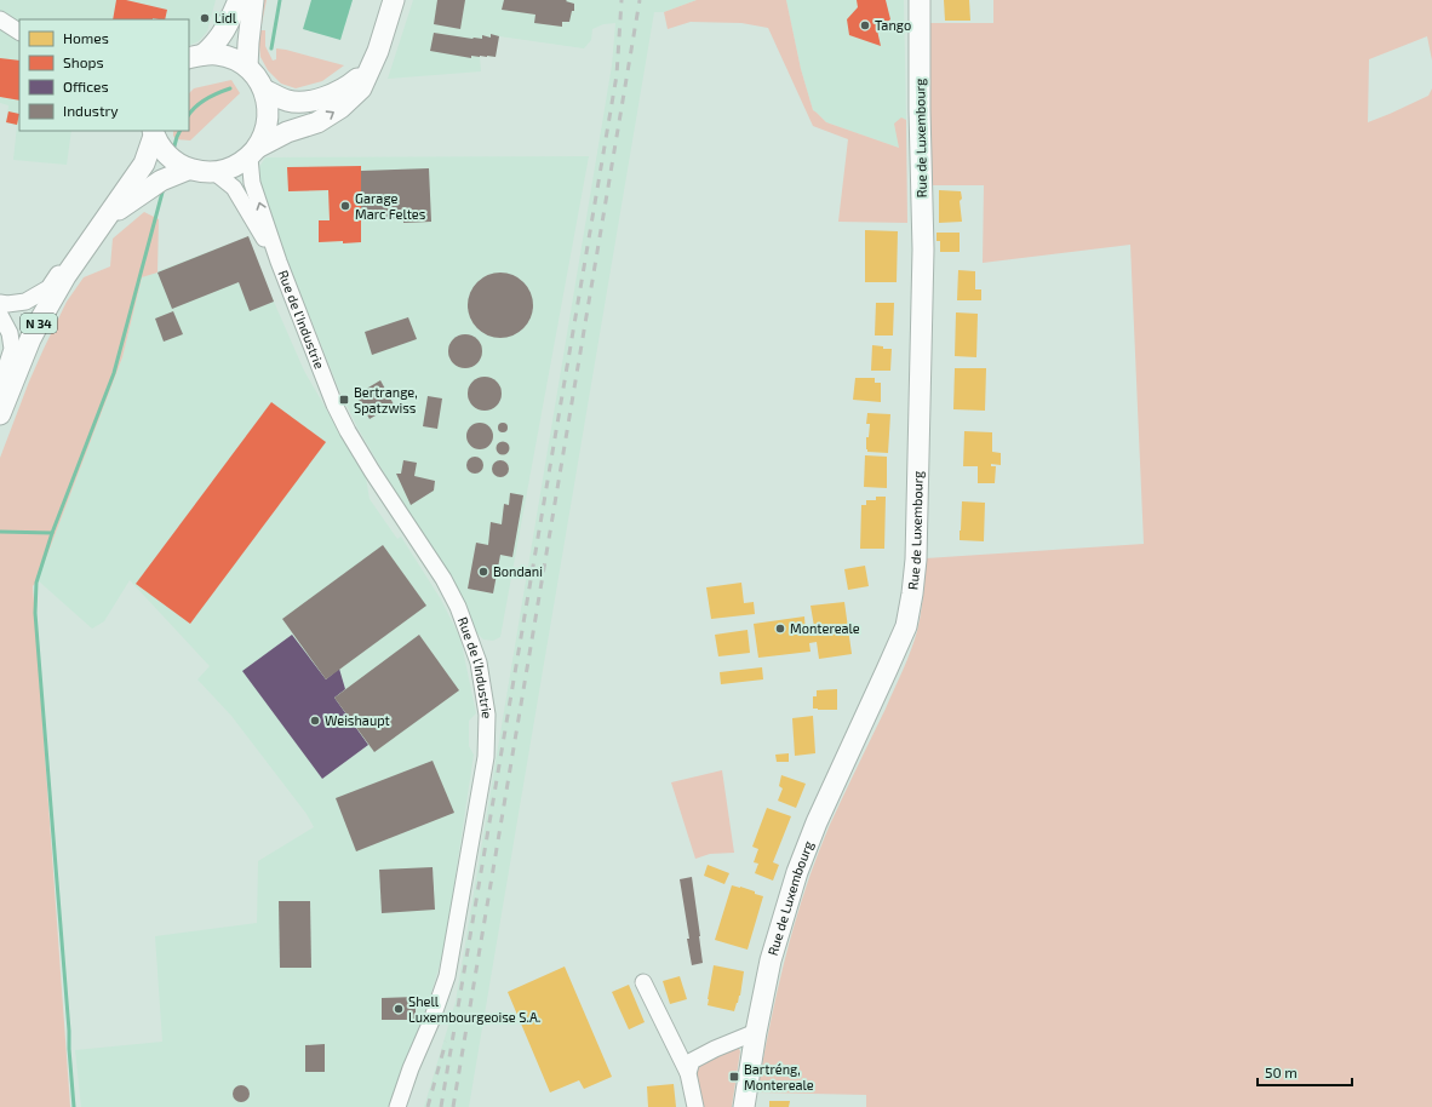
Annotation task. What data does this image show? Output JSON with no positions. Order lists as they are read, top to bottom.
{
  "streets": {
    "main road": ["Rue de Luxembourg", "N 34"],
    "street": ["Rue de l'Industrie"]
  },
  "crossings": [
    ["Rue de l'Industrie", "N 34"]
  ],
  "places": {
    "other": [
      "Lidl",
      "Tango",
      "Garage Marc Feltes",
      "Bondani",
      "Montereale",
      "Weishaupt",
      "Shell Luxembourgeoise S.A."
    ],
    "transit": ["Bertrange, Spatzwiss", "Bartréng, Montereale"]
  },
  "legend": [
    "Homes",
    "Shops",
    "Offices",
    "Industry"
  ],
  "scale_bar": "50 m"
}
